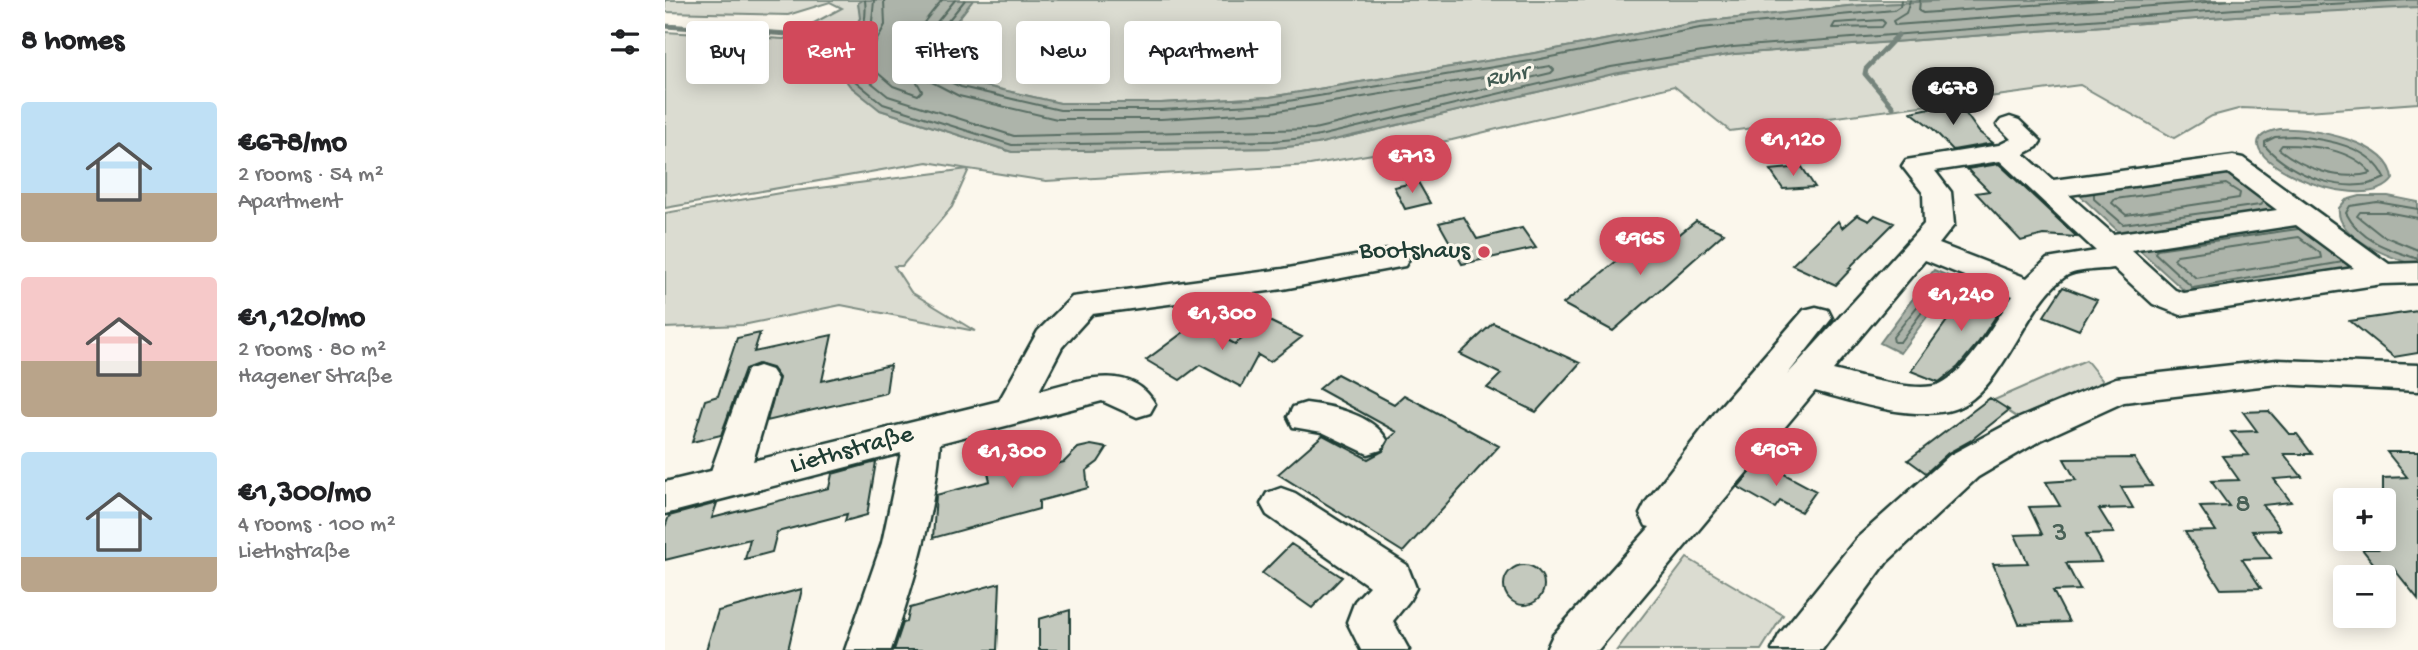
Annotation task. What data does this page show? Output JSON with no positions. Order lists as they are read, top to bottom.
{
  "streets": {
    "street": ["Liethstraße"]
  },
  "water": ["Ruhr"],
  "places": ["Bootshaus"],
  "house_numbers": ["8", "3"],
  "page": {
    "heading": "8 homes",
    "chip": [
      "Buy",
      "Rent",
      "Filters",
      "New",
      "Apartment"
    ],
    "price": [
      "€678",
      "€1,120",
      "€713",
      "€965",
      "€1,240",
      "€1,300",
      "€907",
      "€1,300"
    ],
    "list": [
      {
        "name": "€678/mo",
        "note": "2 rooms · 54 m² · Apartment"
      },
      {
        "name": "€1,120/mo",
        "note": "2 rooms · 80 m² · Hagener Straße"
      },
      {
        "name": "€1,300/mo",
        "note": "4 rooms · 100 m² · Liethstraße"
      }
    ],
    "map_buttons": ["+", "−"]
  }
}
